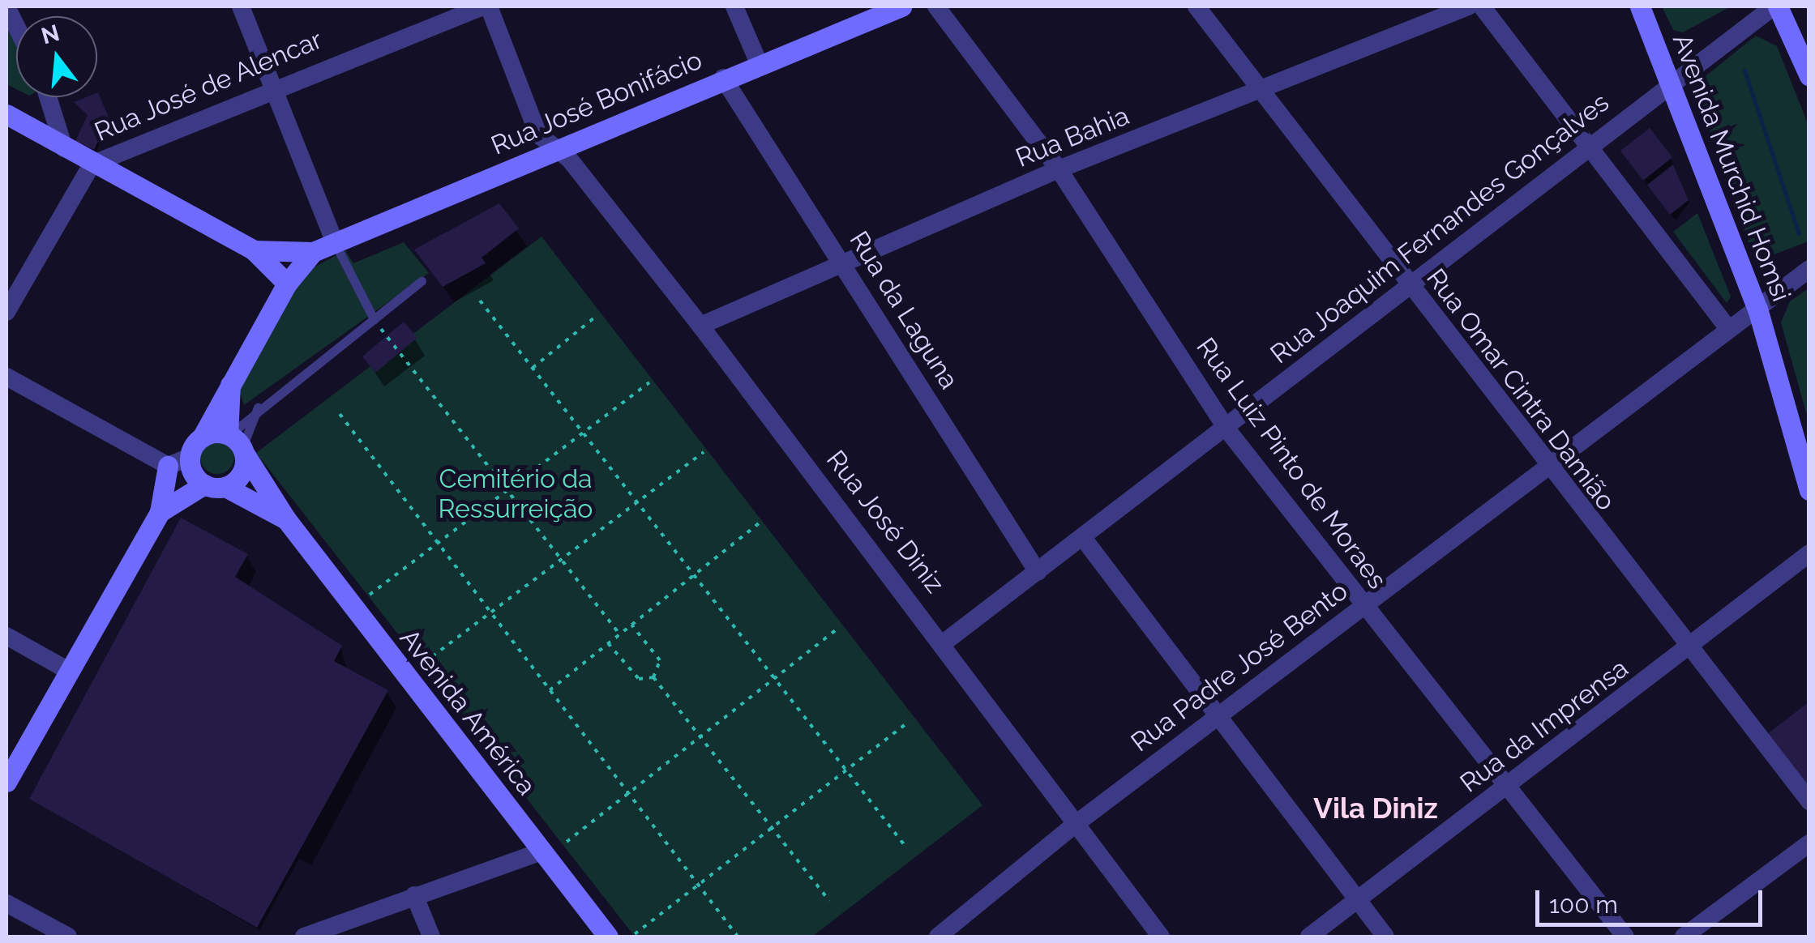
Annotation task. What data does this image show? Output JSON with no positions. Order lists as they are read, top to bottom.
{
  "streets": {
    "street": [
      "Rua José de Alencar",
      "Rua José Bonifácio",
      "Rua Bahia",
      "Avenida Murchid Homsi",
      "Rua Joaquim Fernandes Gonçalves",
      "Rua da Laguna",
      "Rua Omar Cintra Damião",
      "Rua Luiz Pinto de Moraes",
      "Rua José Diniz",
      "Rua Padre José Bento",
      "Avenida América",
      "Rua da Imprensa"
    ]
  },
  "crossings": [
    ["Rua José de Alencar", "Rua José Diniz"],
    ["Rua José Bonifácio", "Rua da Laguna"],
    ["Rua José Bonifácio", "Rua José Diniz"],
    ["Rua Bahia", "Rua da Laguna"],
    ["Rua Bahia", "Rua Omar Cintra Damião"],
    ["Rua Bahia", "Rua Luiz Pinto de Moraes"],
    ["Rua Bahia", "Rua José Diniz"],
    ["Avenida Murchid Homsi", "Rua Joaquim Fernandes Gonçalves"],
    ["Avenida Murchid Homsi", "Rua Padre José Bento"],
    ["Rua Joaquim Fernandes Gonçalves", "Rua da Laguna"],
    ["Rua Joaquim Fernandes Gonçalves", "Rua Omar Cintra Damião"],
    ["Rua Joaquim Fernandes Gonçalves", "Rua Luiz Pinto de Moraes"],
    ["Rua Joaquim Fernandes Gonçalves", "Rua José Diniz"],
    ["Rua Omar Cintra Damião", "Rua Padre José Bento"],
    ["Rua Omar Cintra Damião", "Rua da Imprensa"],
    ["Rua Luiz Pinto de Moraes", "Rua Padre José Bento"],
    ["Rua Luiz Pinto de Moraes", "Rua da Imprensa"],
    ["Rua José Diniz", "Rua Padre José Bento"]
  ],
  "districts": ["Vila Diniz"],
  "parks": ["Cemitério da Ressurreição"],
  "scale_bar": "100 m",
  "north": "top"
}
